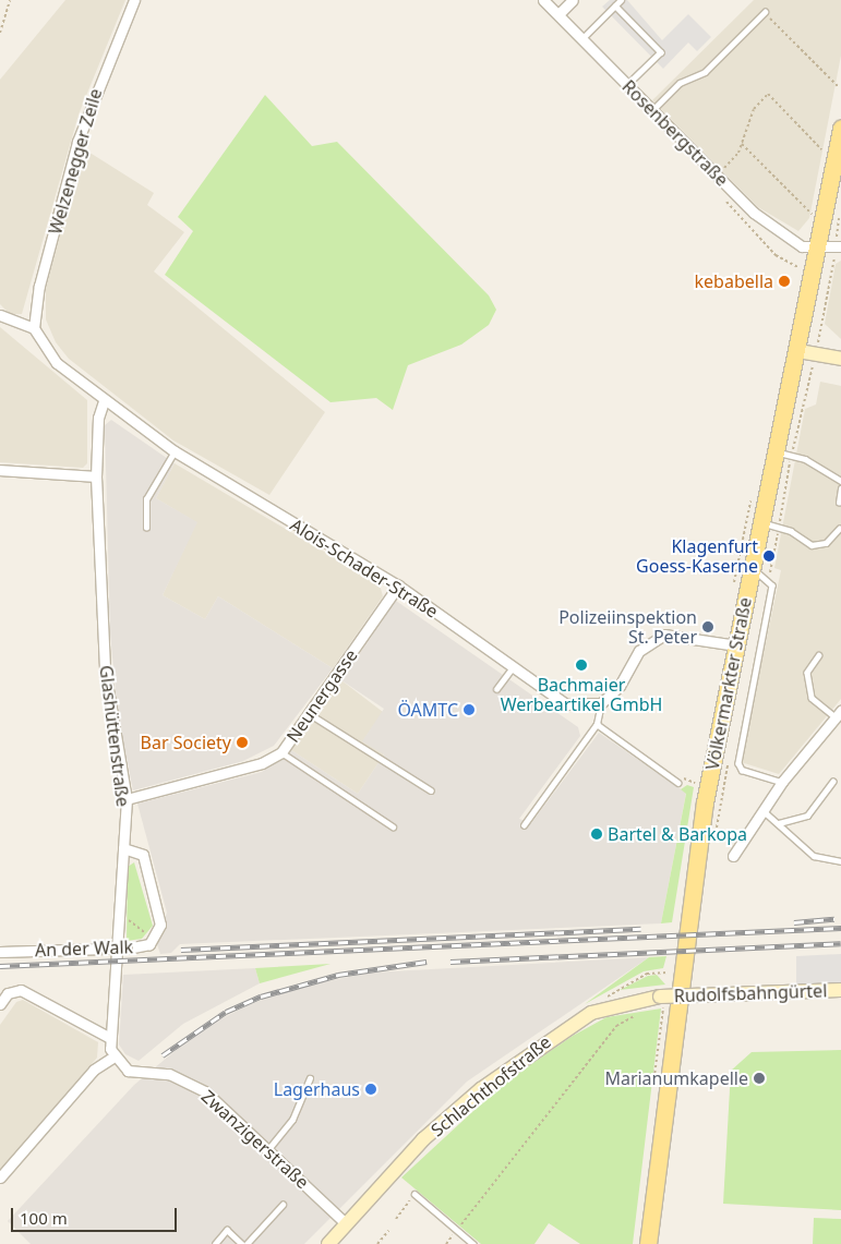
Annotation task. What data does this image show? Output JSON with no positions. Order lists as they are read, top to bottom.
{
  "streets": {
    "main road": ["Völkermarkter Straße"],
    "street": [
      "Rosenbergstraße",
      "Welzenegger Zeile",
      "Alois-Schader-Straße",
      "Neunergasse",
      "Glashüttenstraße",
      "An der Walk",
      "Rudolfsbahngürtel",
      "Schlachthofstraße",
      "Zwanzigerstraße"
    ]
  },
  "crossings": [
    ["Rosenbergstraße", "Völkermarkter Straße"],
    ["Welzenegger Zeile", "Alois-Schader-Straße"],
    ["Alois-Schader-Straße", "Neunergasse"],
    ["Alois-Schader-Straße", "Glashüttenstraße"],
    ["Neunergasse", "Glashüttenstraße"],
    ["Glashüttenstraße", "An der Walk"],
    ["Rudolfsbahngürtel", "Schlachthofstraße"],
    ["Schlachthofstraße", "Zwanzigerstraße"]
  ],
  "places": [
    "kebabella",
    "Klagenfurt Goess-Kaserne",
    "Polizeiinspektion St. Peter",
    "Bachmaier Werbeartikel GmbH",
    "ÖAMTC",
    "Bar Society",
    "Bartel & Barkopa",
    "Marianumkapelle",
    "Lagerhaus"
  ],
  "scale_bar": "100 m"
}
